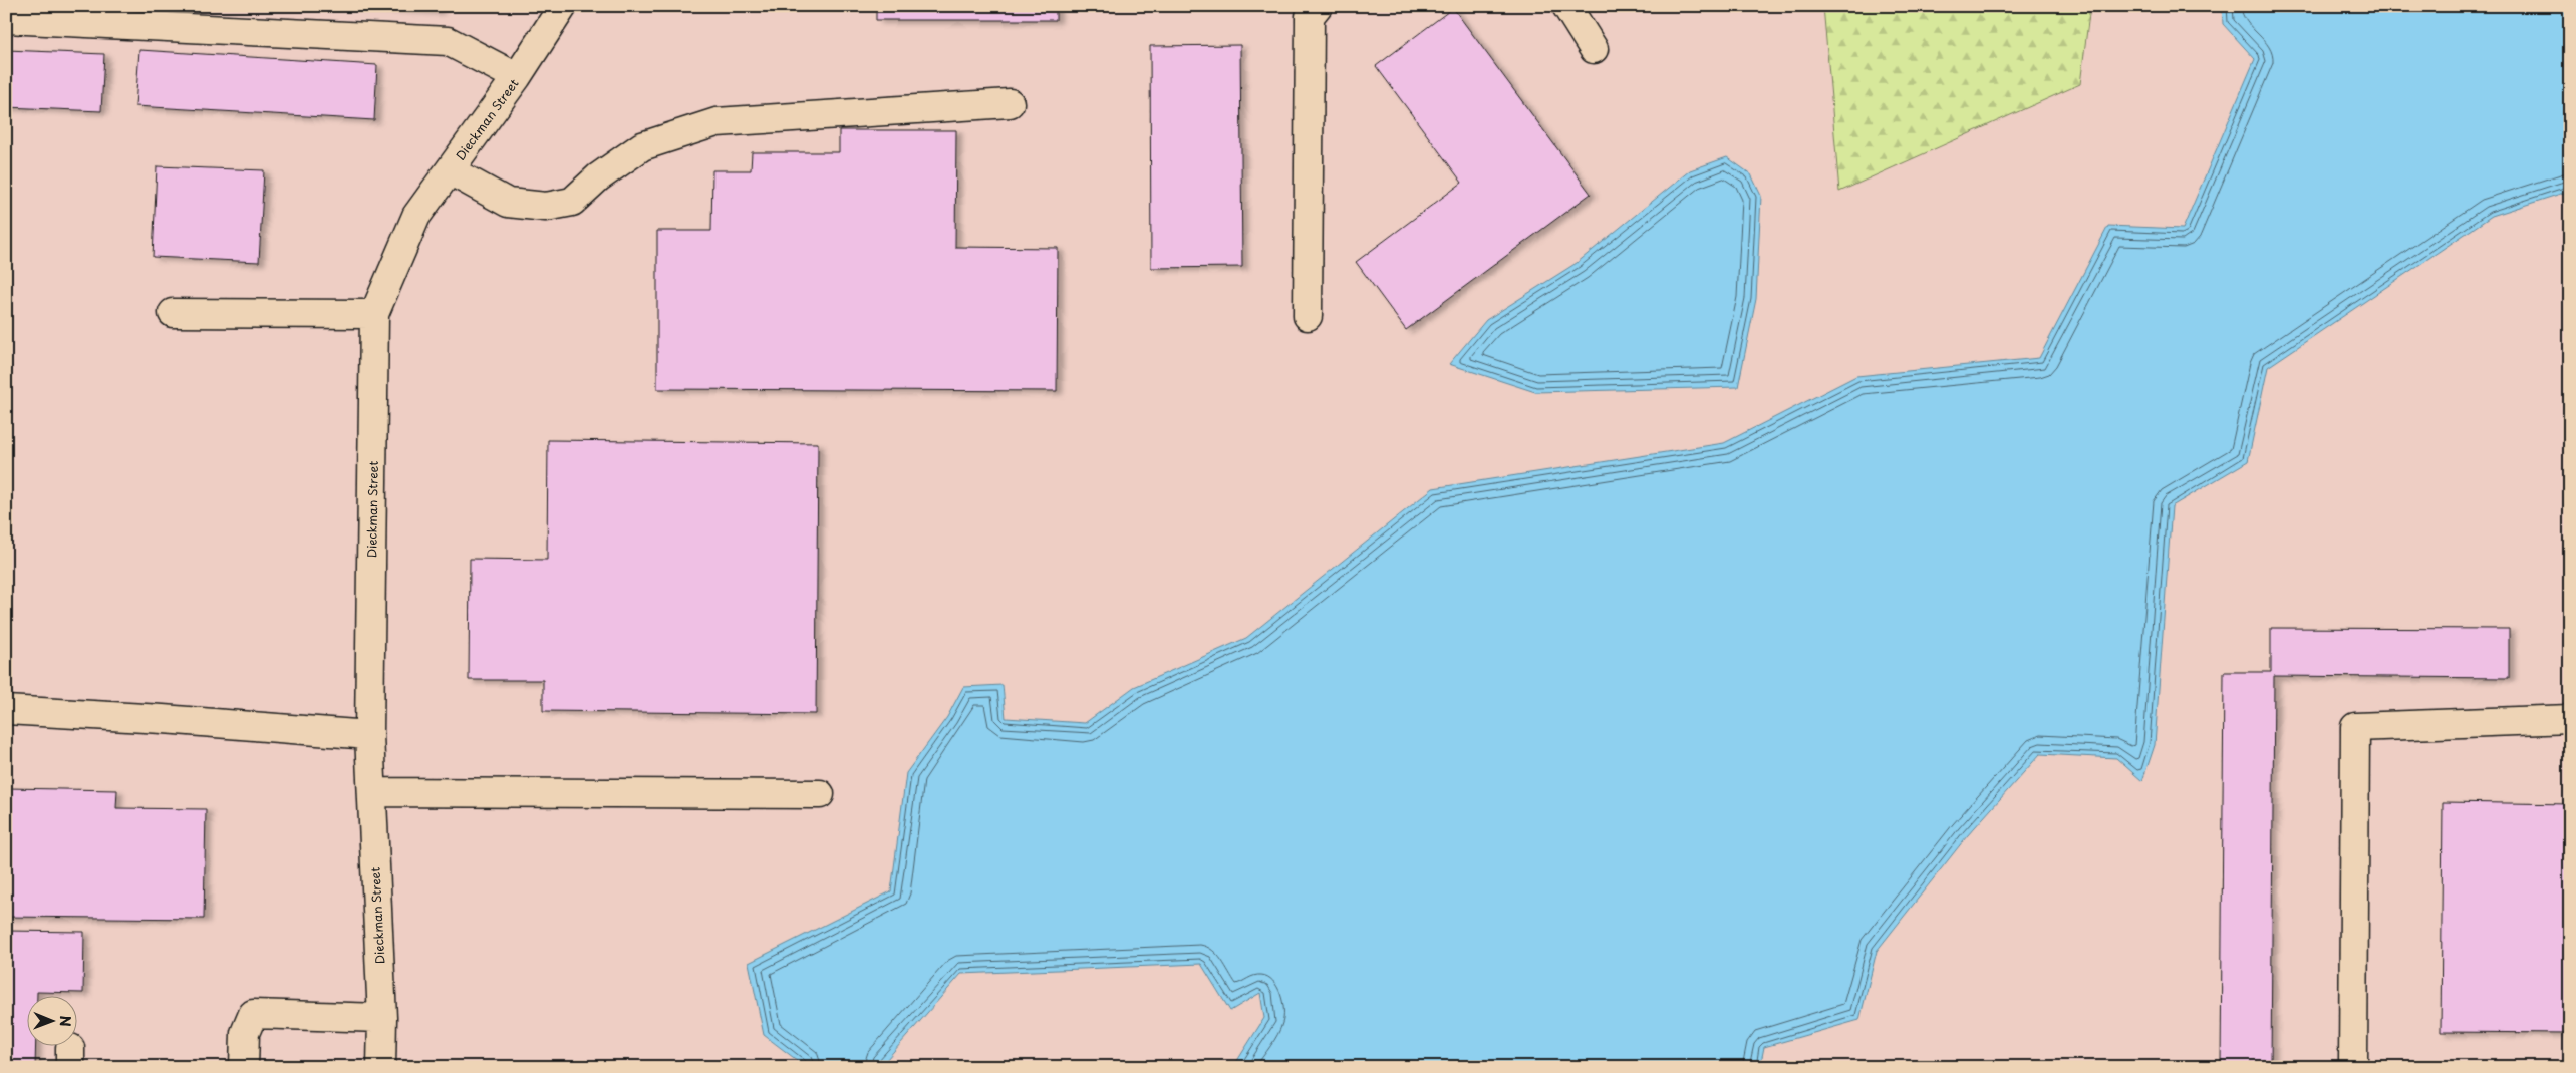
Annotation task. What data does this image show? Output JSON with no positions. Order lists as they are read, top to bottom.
{
  "streets": {
    "street": ["Dieckman Street"]
  },
  "north": "right"
}
